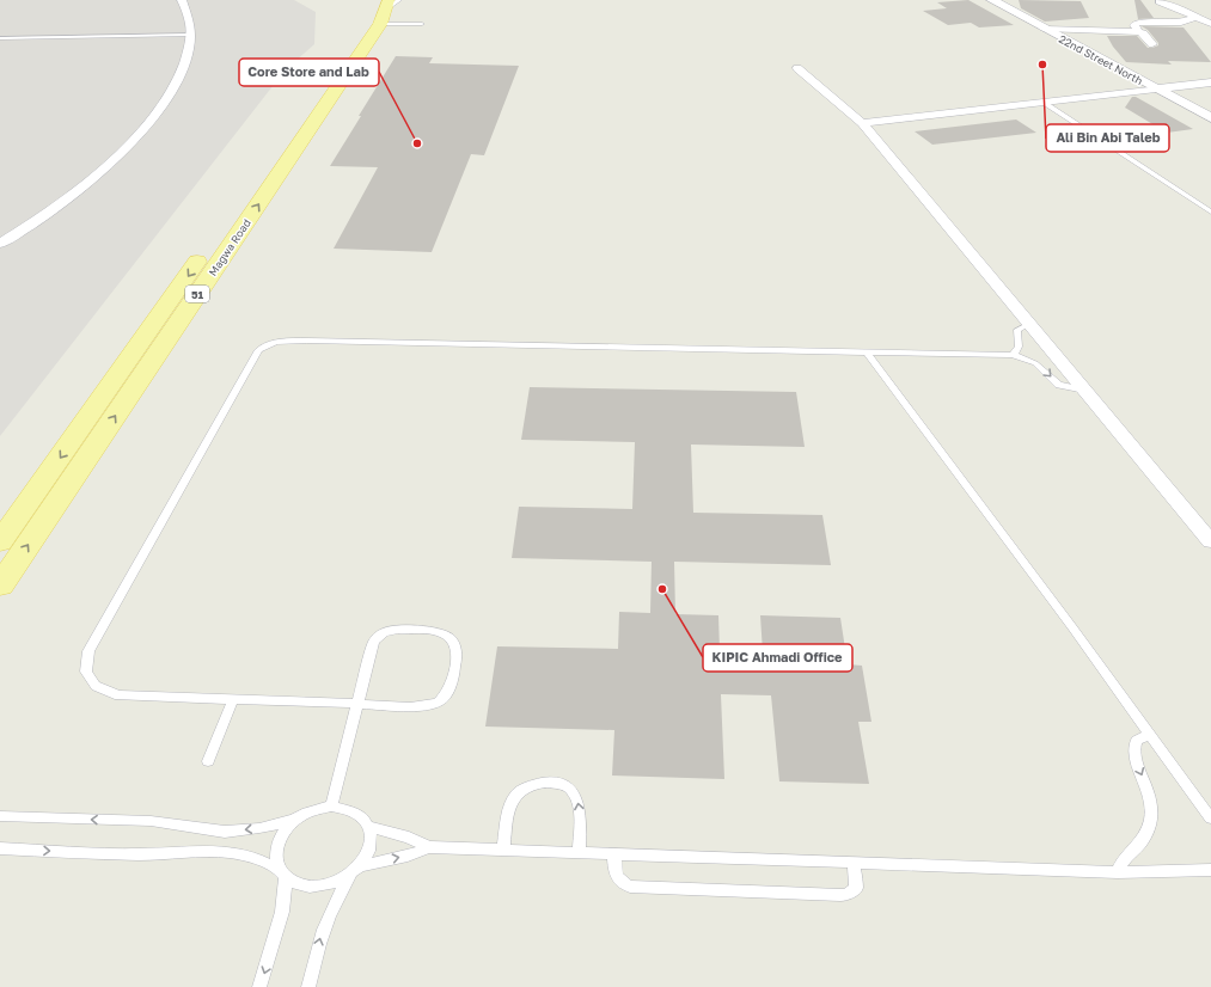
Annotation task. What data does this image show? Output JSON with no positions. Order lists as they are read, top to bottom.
{
  "streets": {
    "main road": ["Magwa Road", "51"],
    "street": ["22nd Street North"]
  },
  "places": ["Ali Bin Abi Taleb", "Core Store and Lab", "KIPIC Ahmadi Office"]
}
